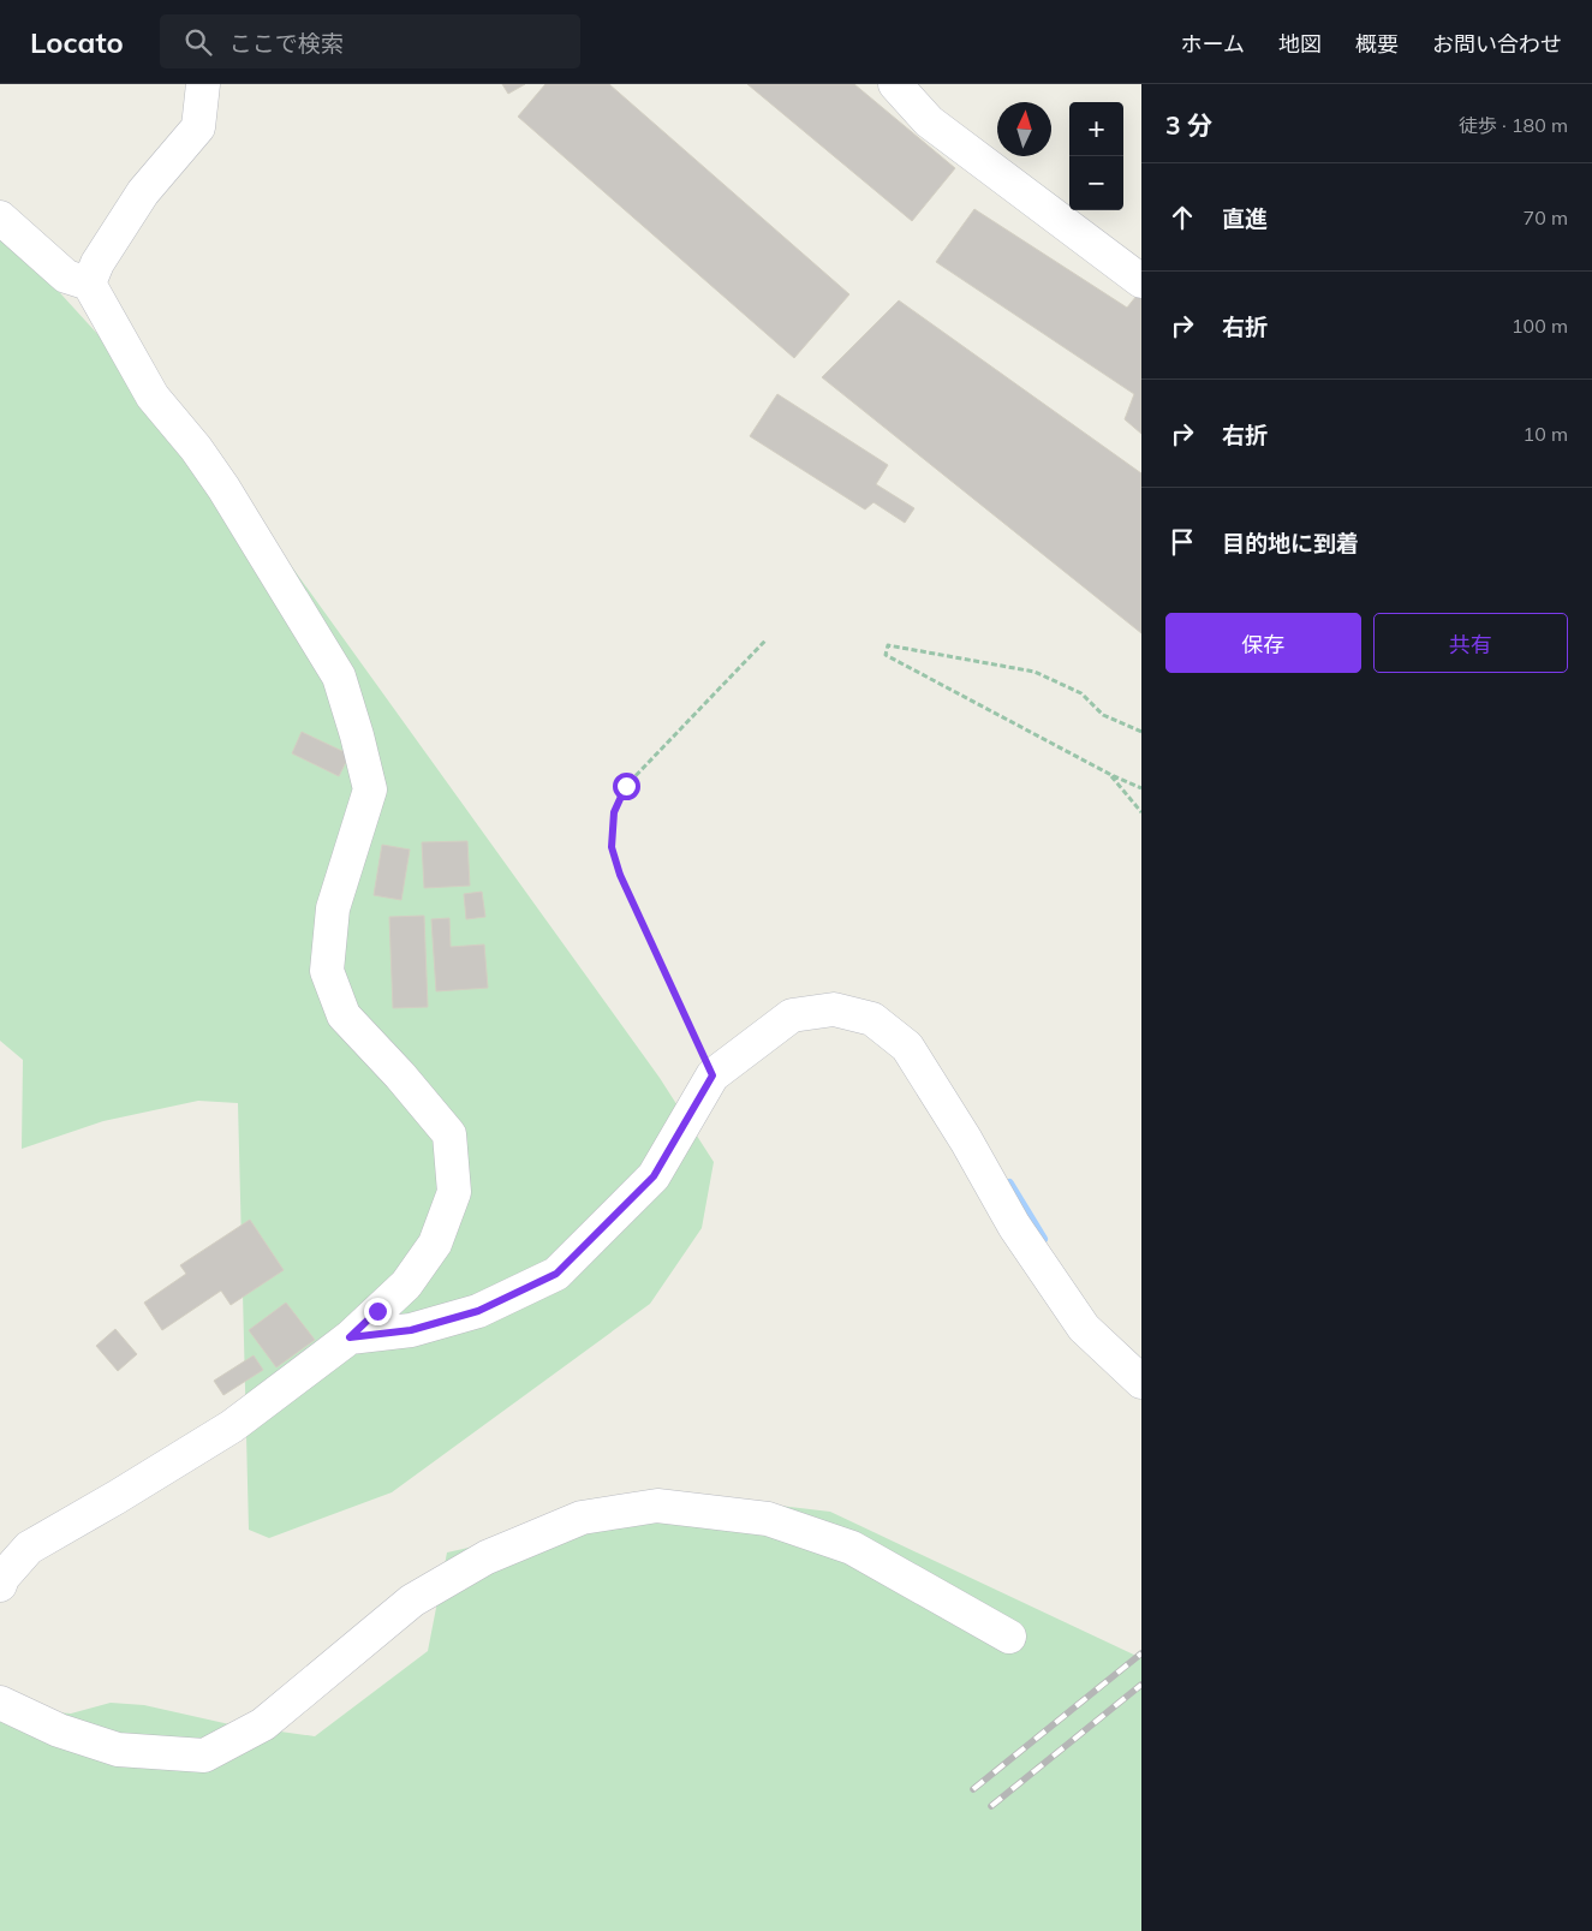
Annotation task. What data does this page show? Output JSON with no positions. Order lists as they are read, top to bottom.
{
  "north": "top",
  "page": {
    "header": "Locato",
    "search": "ここで検索",
    "nav": [
      "ホーム",
      "地図",
      "概要",
      "お問い合わせ"
    ],
    "heading": ["3 分", "徒歩 · 180 m"],
    "map_buttons": ["+", "−"],
    "list": [
      ["直進", "70 m"],
      ["右折", "100 m"],
      ["右折", "10 m"],
      "目的地に到着"
    ],
    "buttons": ["保存", "共有"]
  }
}
